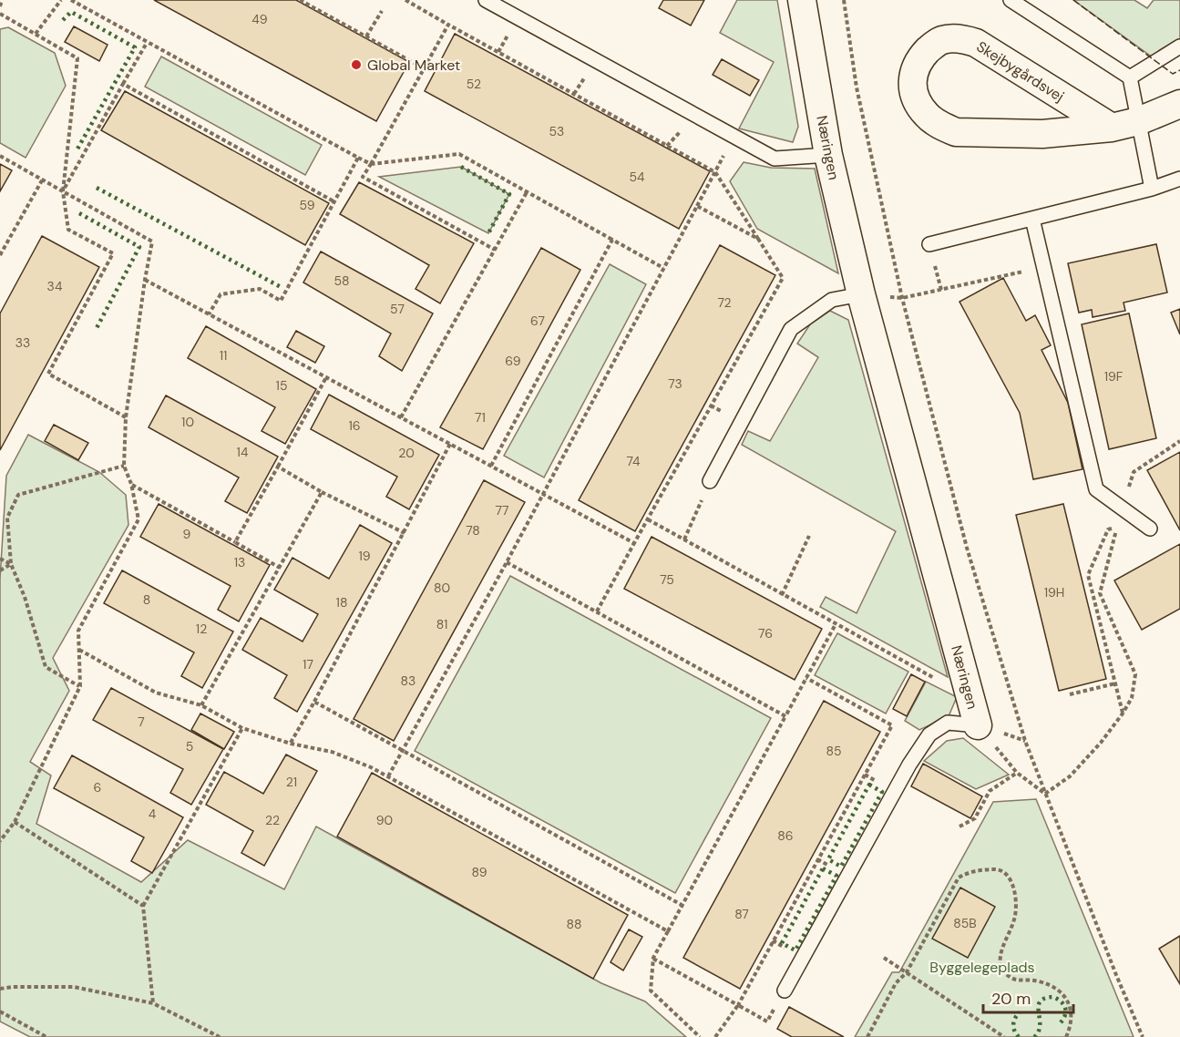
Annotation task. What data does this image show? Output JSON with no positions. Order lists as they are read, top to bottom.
{
  "streets": {
    "street": ["Skejbygårdsvej", "Næringen"]
  },
  "parks": ["Byggelegeplads"],
  "places": ["Global Market"],
  "house_numbers": [
    "49",
    "52",
    "53",
    "54",
    "59",
    "58",
    "34",
    "72",
    "57",
    "67",
    "33",
    "11",
    "69",
    "19F",
    "73",
    "15",
    "71",
    "10",
    "16",
    "14",
    "20",
    "74",
    "77",
    "78",
    "9",
    "19",
    "13",
    "75",
    "80",
    "19H",
    "8",
    "18",
    "81",
    "12",
    "76",
    "17",
    "83",
    "7",
    "5",
    "85",
    "21",
    "6",
    "4",
    "22",
    "90",
    "86",
    "89",
    "87",
    "85B",
    "88"
  ],
  "scale_bar": "20 m"
}
